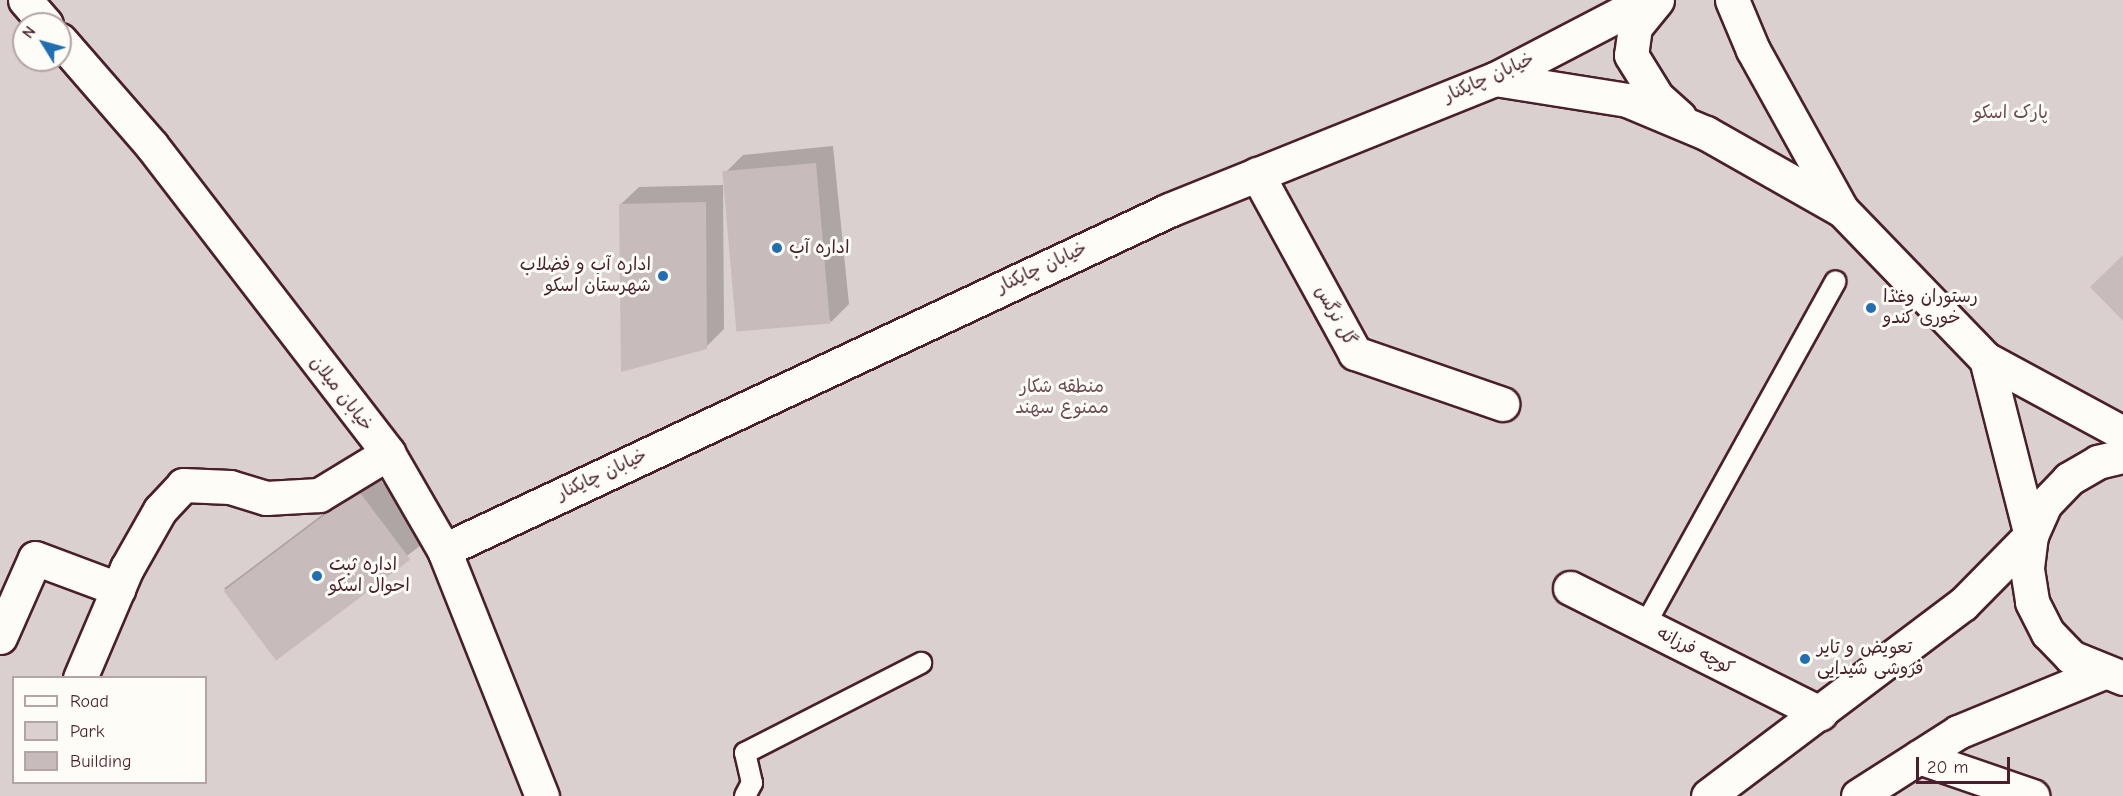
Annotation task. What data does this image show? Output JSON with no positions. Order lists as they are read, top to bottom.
{
  "streets": {
    "main road": [
      "خیابان چایکنار",
      "گل نرگس",
      "خیابان میلان",
      "کوچه فرزانه"
    ]
  },
  "crossings": [
    ["خیابان چایکنار", "گل نرگس"],
    ["خیابان چایکنار", "خیابان میلان"]
  ],
  "parks": ["پارک اسکو", "منطقه شکار ممنوع سهند"],
  "places": [
    "اداره آب",
    "اداره آب و فضلاب شهرستان اسکو",
    "رستوران وغذا خوری کندو",
    "اداره ثبت احوال اسکو",
    "تعویض و تایر فروشی شیدایی"
  ],
  "legend": ["Road", "Park", "Building"],
  "scale_bar": "20 m",
  "north": "top left"
}
